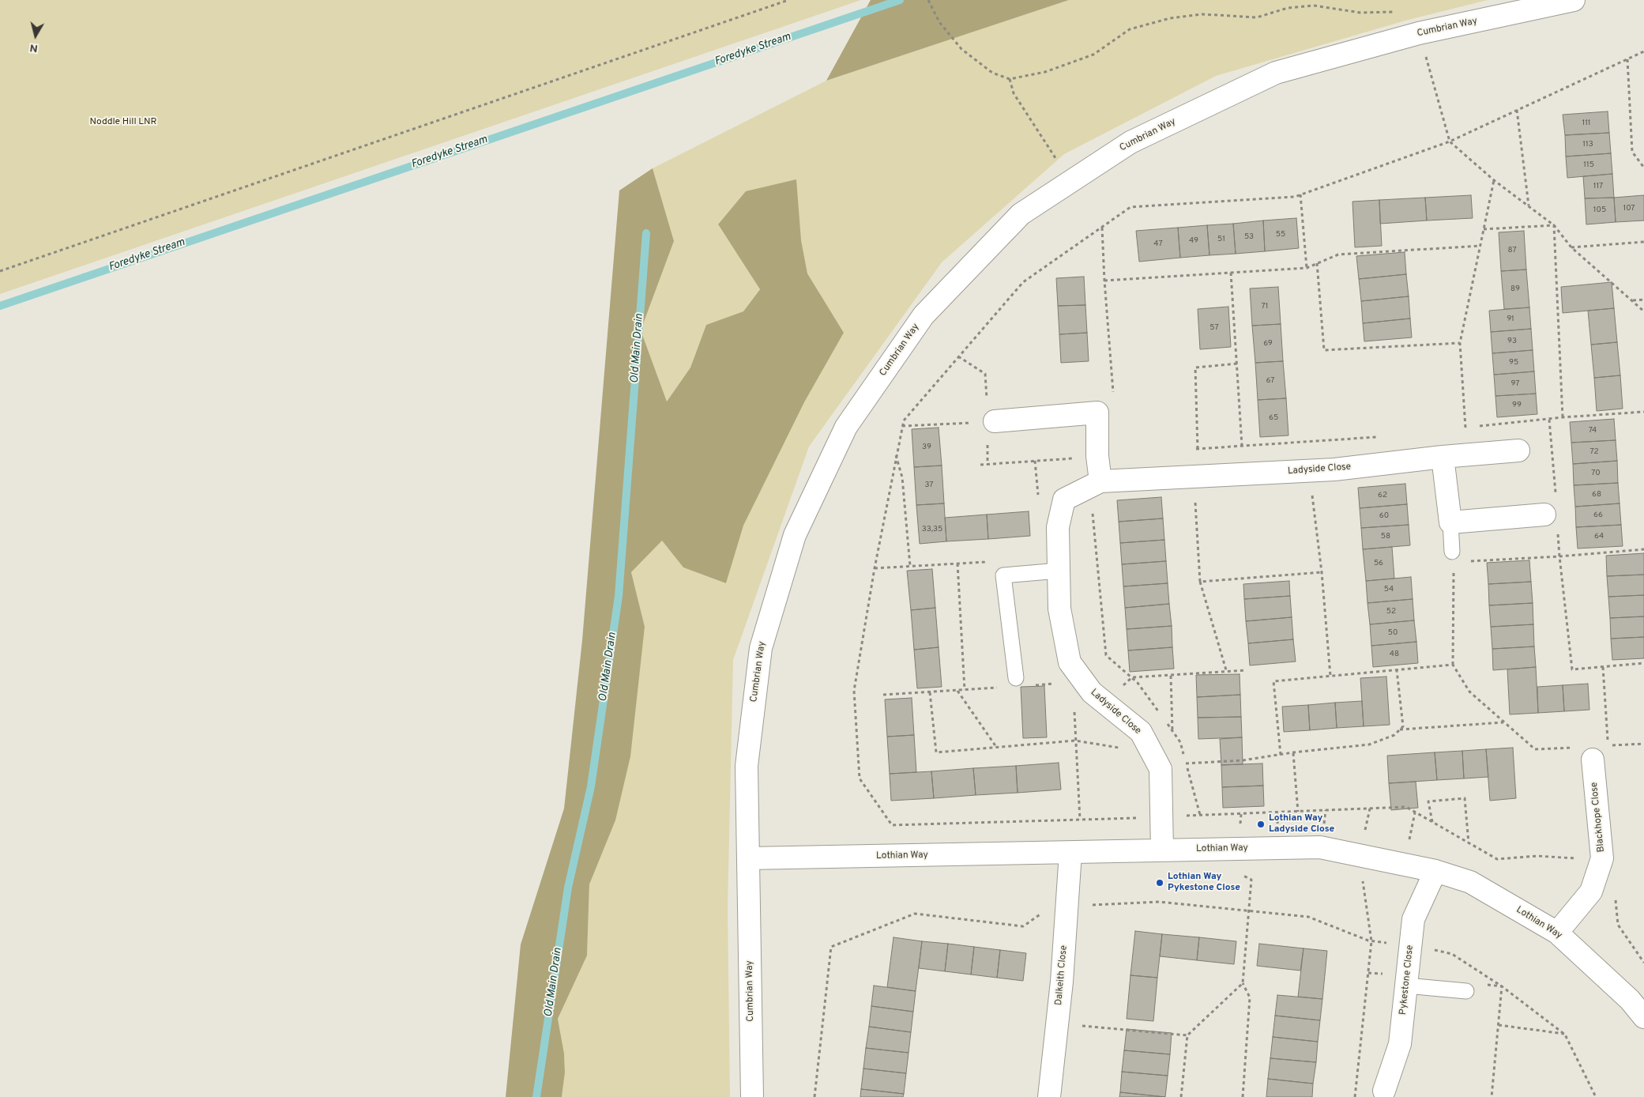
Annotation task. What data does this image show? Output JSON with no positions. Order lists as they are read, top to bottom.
{
  "streets": {
    "street": [
      "Cumbrian Way",
      "Ladyside Close",
      "Blackhope Close",
      "Lothian Way",
      "Dalkeith Close",
      "Pykestone Close"
    ]
  },
  "crossings": [
    ["Cumbrian Way", "Lothian Way"],
    ["Ladyside Close", "Lothian Way"],
    ["Blackhope Close", "Lothian Way"],
    ["Lothian Way", "Dalkeith Close"],
    ["Lothian Way", "Pykestone Close"]
  ],
  "water": ["Foredyke Stream", "Old Main Drain"],
  "parks": ["Noddle Hill LNR"],
  "places": ["Lothian Way Ladyside Close", "Lothian Way Pykestone Close"],
  "house_numbers": [
    "111",
    "113",
    "115",
    "117",
    "107",
    "105",
    "55",
    "53",
    "51",
    "49",
    "47",
    "87",
    "89",
    "71",
    "91",
    "57",
    "93",
    "69",
    "95",
    "67",
    "97",
    "99",
    "65",
    "74",
    "39",
    "72",
    "70",
    "37",
    "68",
    "62",
    "66",
    "60",
    "33,35",
    "58",
    "64",
    "56",
    "54",
    "52",
    "50",
    "48"
  ],
  "north": "bottom"
}
